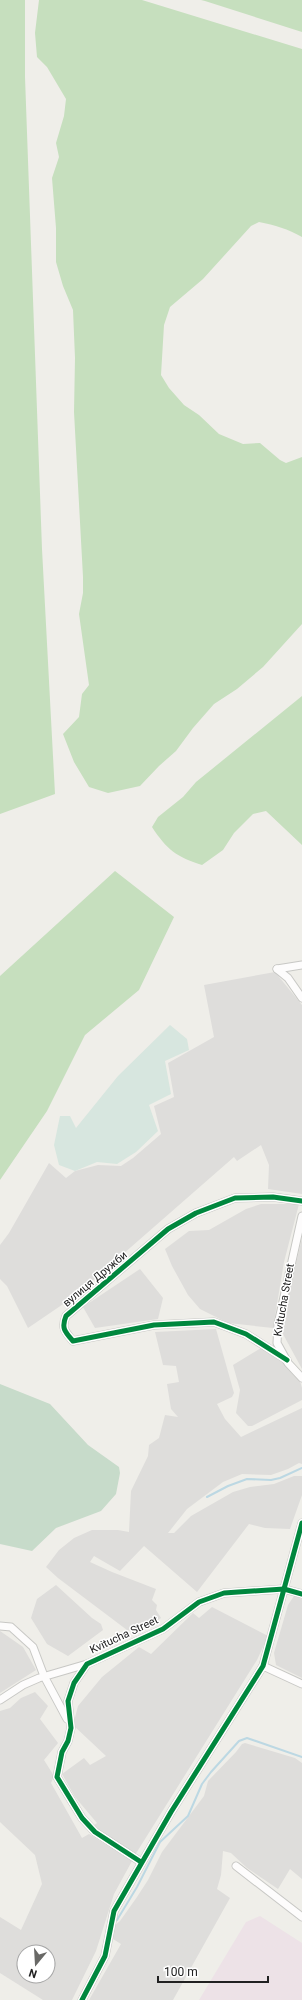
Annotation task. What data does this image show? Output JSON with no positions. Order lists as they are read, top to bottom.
{
  "streets": {
    "street": ["вулиця Дружби", "Kvitucha Street"]
  },
  "crossings": [
    ["вулиця Дружби", "Kvitucha Street"]
  ],
  "scale_bar": "100 m",
  "north": "bottom"
}
